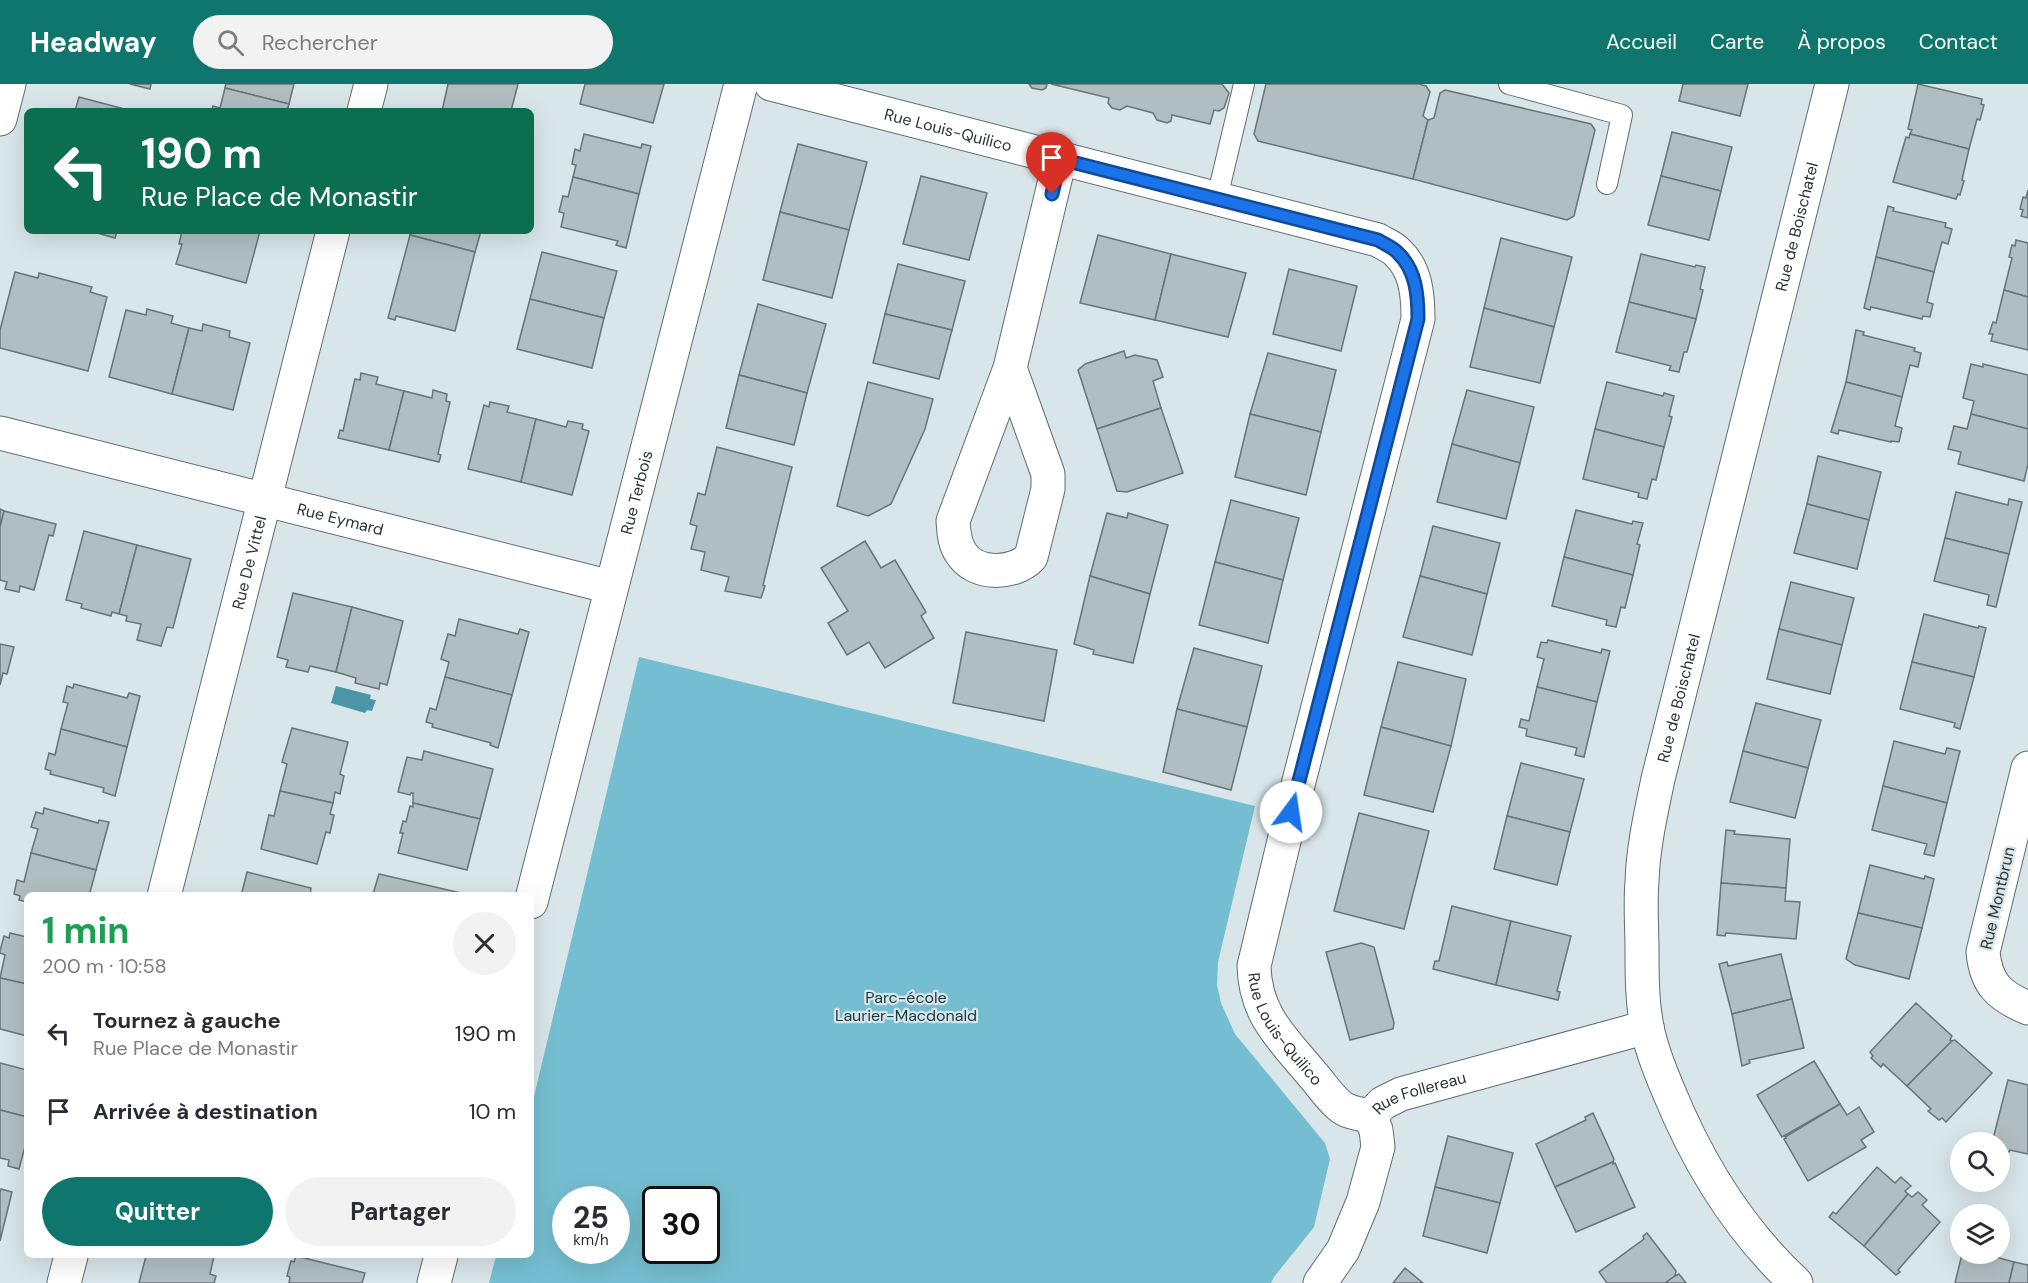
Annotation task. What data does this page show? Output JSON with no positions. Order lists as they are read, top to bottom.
{
  "streets": {
    "street": [
      "Rue Louis-Quilico",
      "Rue de Boischatel",
      "Rue Terbois",
      "Rue Eymard",
      "Rue De Vittel",
      "Rue Montbrun",
      "Rue Follereau"
    ]
  },
  "crossings": [
    ["Rue Louis-Quilico", "Rue Follereau"],
    ["Rue de Boischatel", "Rue Follereau"],
    ["Rue Terbois", "Rue Eymard"],
    ["Rue Eymard", "Rue De Vittel"]
  ],
  "parks": ["Parc-école Laurier-Macdonald"],
  "page": {
    "header": "Headway",
    "search": "Rechercher",
    "nav": [
      "Accueil",
      "Carte",
      "À propos",
      "Contact"
    ],
    "turn": ["190 m", "Rue Place de Monastir"],
    "heading": ["1 min", "200 m · 10:58"],
    "list": [
      {
        "name": "Tournez à gauche",
        "note": "Rue Place de Monastir",
        "value": "190 m"
      },
      {
        "name": "Arrivée à destination",
        "value": "10 m"
      }
    ],
    "buttons": ["Quitter", "Partager"],
    "speed": "25 km/h",
    "limit": "30"
  }
}
